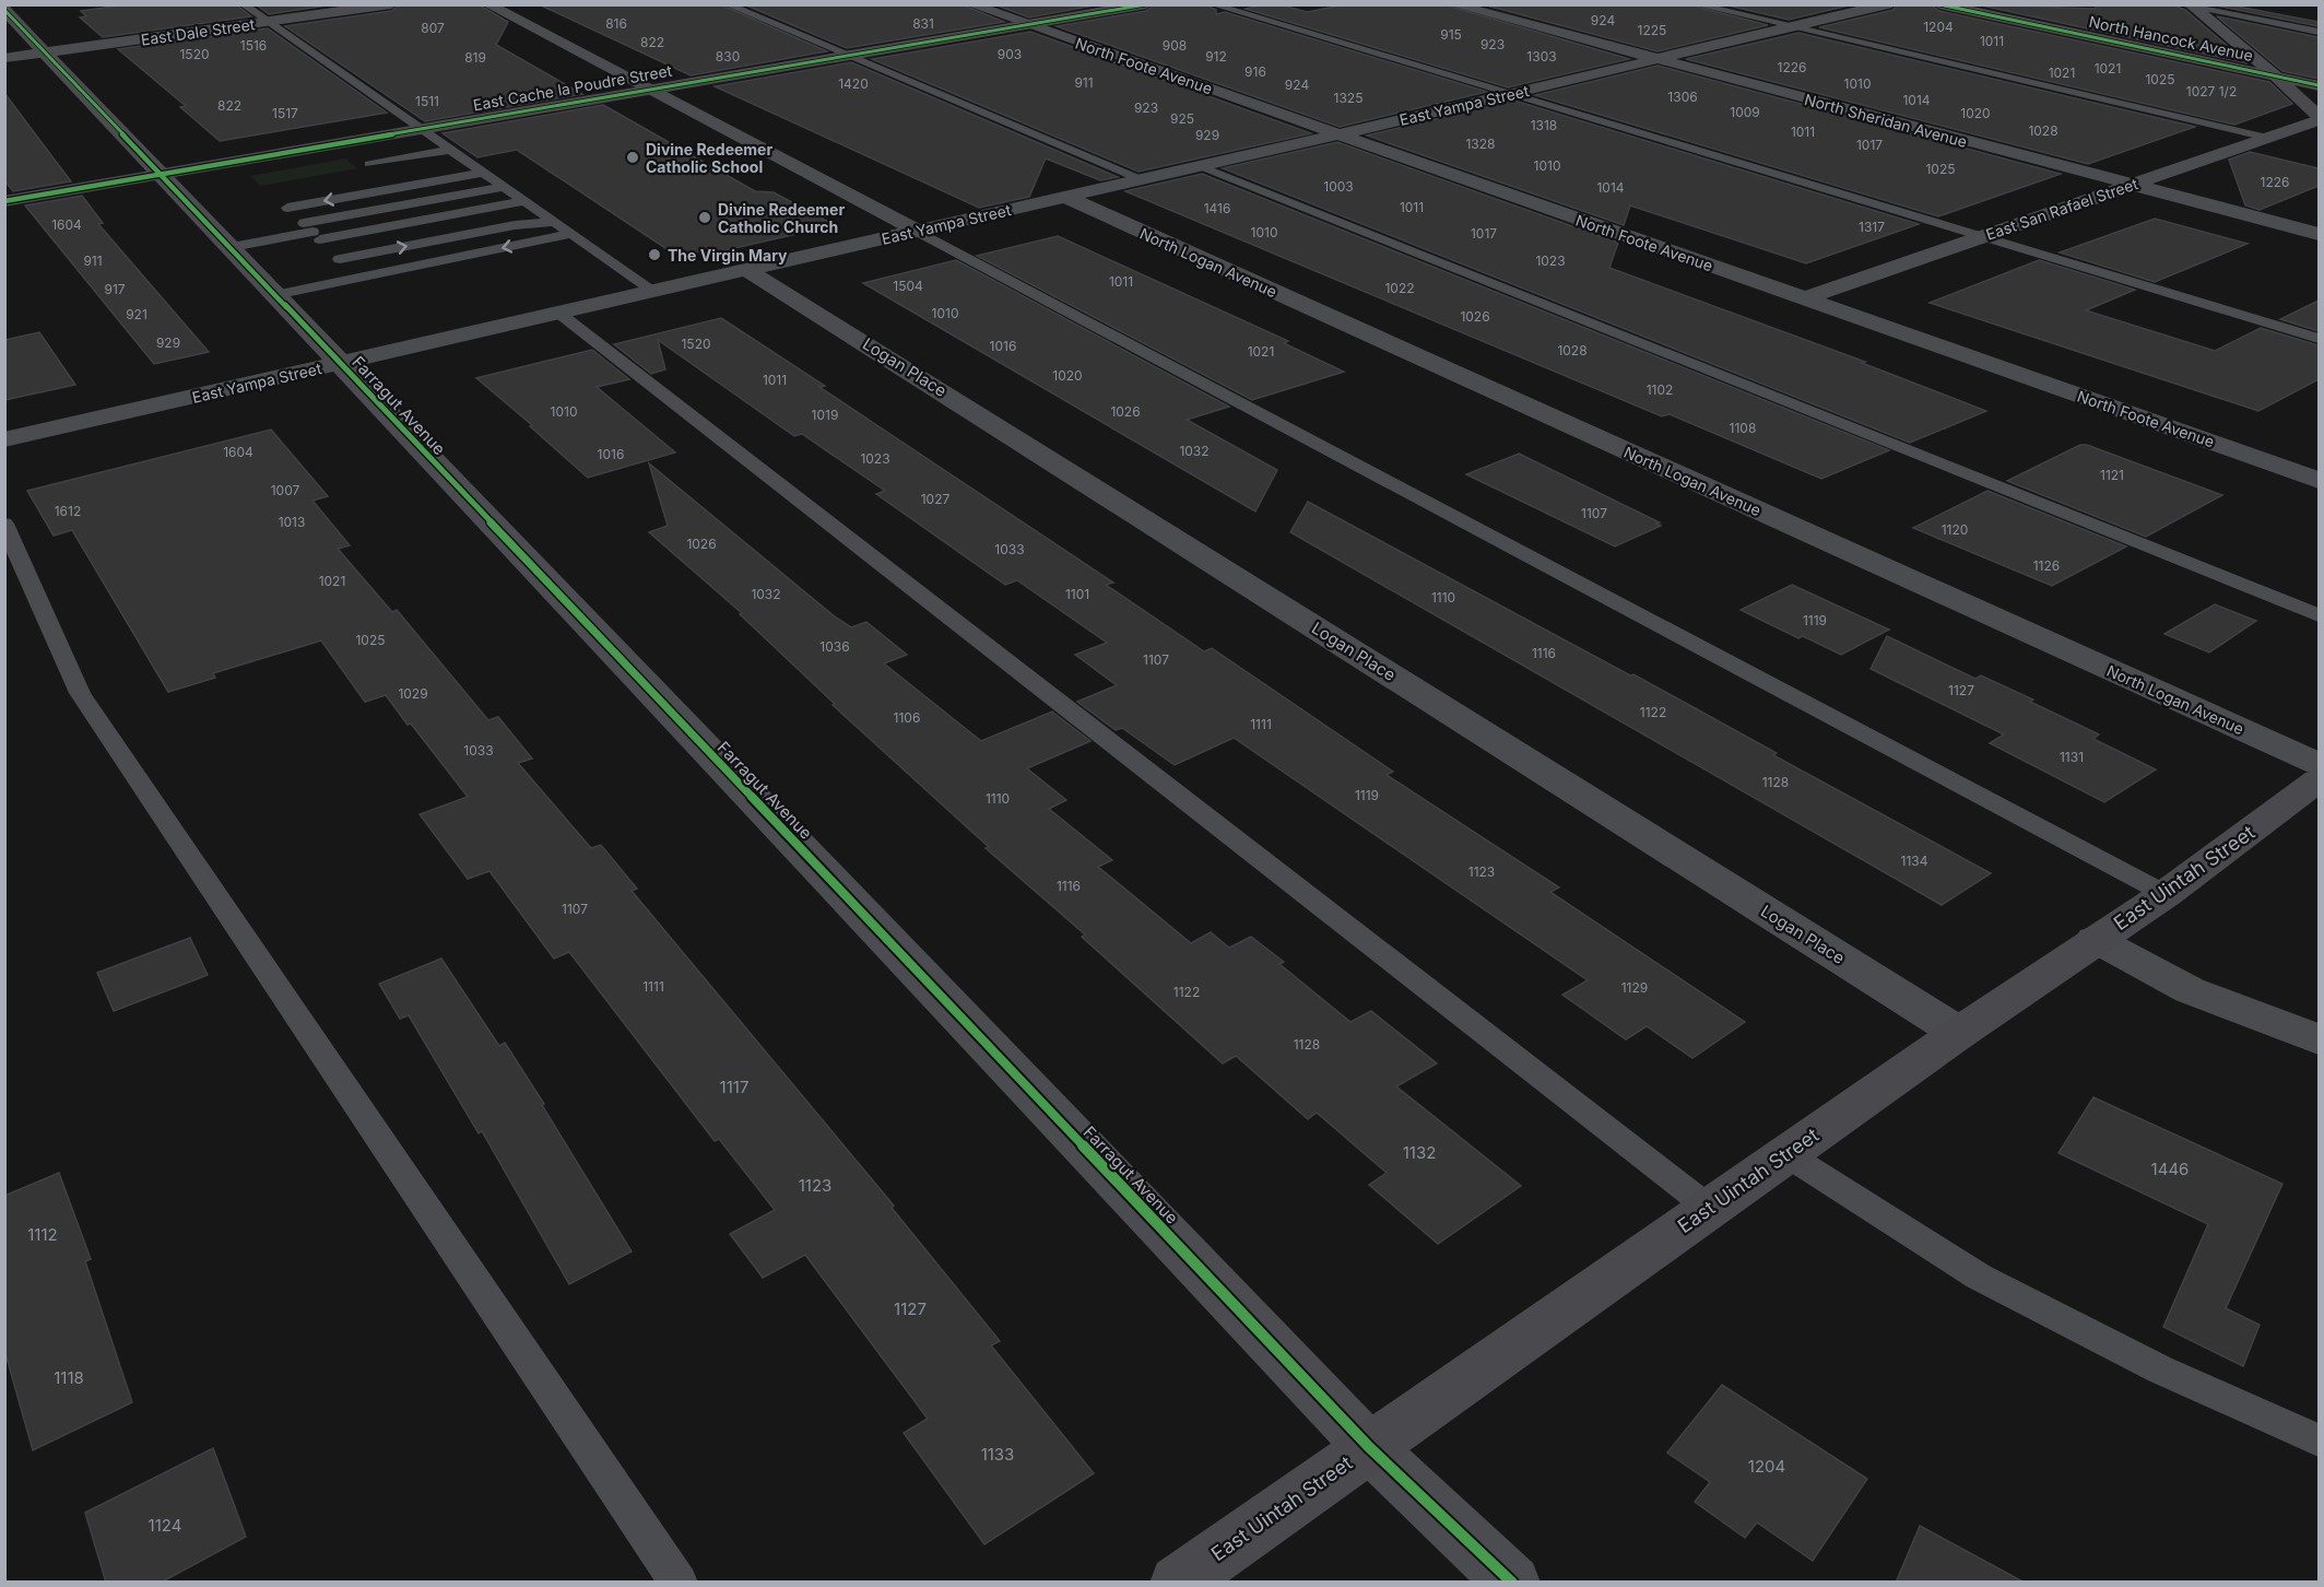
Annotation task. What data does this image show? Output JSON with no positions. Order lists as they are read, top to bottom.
{
  "streets": {
    "main road": ["North Hancock Avenue", "East Cache la Poudre Street", "East Uintah Street"],
    "street": [
      "East Dale Street",
      "North Foote Avenue",
      "East Yampa Street",
      "North Sheridan Avenue",
      "East San Rafael Street",
      "North Logan Avenue",
      "Logan Place",
      "Farragut Avenue"
    ]
  },
  "crossings": [
    ["East Dale Street", "Farragut Avenue"],
    ["North Foote Avenue", "East Cache la Poudre Street"],
    ["North Foote Avenue", "East Yampa Street"],
    ["North Foote Avenue", "East San Rafael Street"],
    ["East Cache la Poudre Street", "Farragut Avenue"],
    ["East Yampa Street", "North Sheridan Avenue"],
    ["East Yampa Street", "North Logan Avenue"],
    ["East Yampa Street", "Logan Place"],
    ["East Yampa Street", "Farragut Avenue"],
    ["North Sheridan Avenue", "East San Rafael Street"],
    ["Logan Place", "East Uintah Street"],
    ["Farragut Avenue", "East Uintah Street"]
  ],
  "places": ["Divine Redeemer Catholic School", "Divine Redeemer Catholic Church", "The Virgin Mary"],
  "house_numbers": [
    "924",
    "816",
    "831",
    "1204",
    "807",
    "1225",
    "915",
    "1011",
    "822",
    "923",
    "1516",
    "908",
    "1520",
    "903",
    "830",
    "912",
    "1303",
    "819",
    "1226",
    "1021",
    "916",
    "1021",
    "1025",
    "911",
    "1420",
    "1010",
    "924",
    "1027 1/2",
    "1306",
    "1325",
    "1014",
    "1511",
    "822",
    "923",
    "1009",
    "1517",
    "1020",
    "925",
    "1318",
    "1028",
    "1011",
    "929",
    "1328",
    "1017",
    "1010",
    "1025",
    "1226",
    "1003",
    "1014",
    "1011",
    "1416",
    "1604",
    "1317",
    "1010",
    "1017",
    "911",
    "1023",
    "1011",
    "1504",
    "1022",
    "917",
    "1010",
    "921",
    "1026",
    "929",
    "1520",
    "1016",
    "1028",
    "1021",
    "1020",
    "1011",
    "1102",
    "1010",
    "1026",
    "1019",
    "1108",
    "1032",
    "1604",
    "1016",
    "1023",
    "1121",
    "1007",
    "1027",
    "1612",
    "1107",
    "1013",
    "1120",
    "1026",
    "1033",
    "1126",
    "1021",
    "1032",
    "1101",
    "1110",
    "1119",
    "1025",
    "1036",
    "1116",
    "1107",
    "1127",
    "1029",
    "1122",
    "1106",
    "1111",
    "1033",
    "1131",
    "1128",
    "1119",
    "1110",
    "1134",
    "1123",
    "1116",
    "1107",
    "1111",
    "1129",
    "1122",
    "1128",
    "1117",
    "1132",
    "1446",
    "1123",
    "1112",
    "1127",
    "1118",
    "1133",
    "1204",
    "1124"
  ]
}
